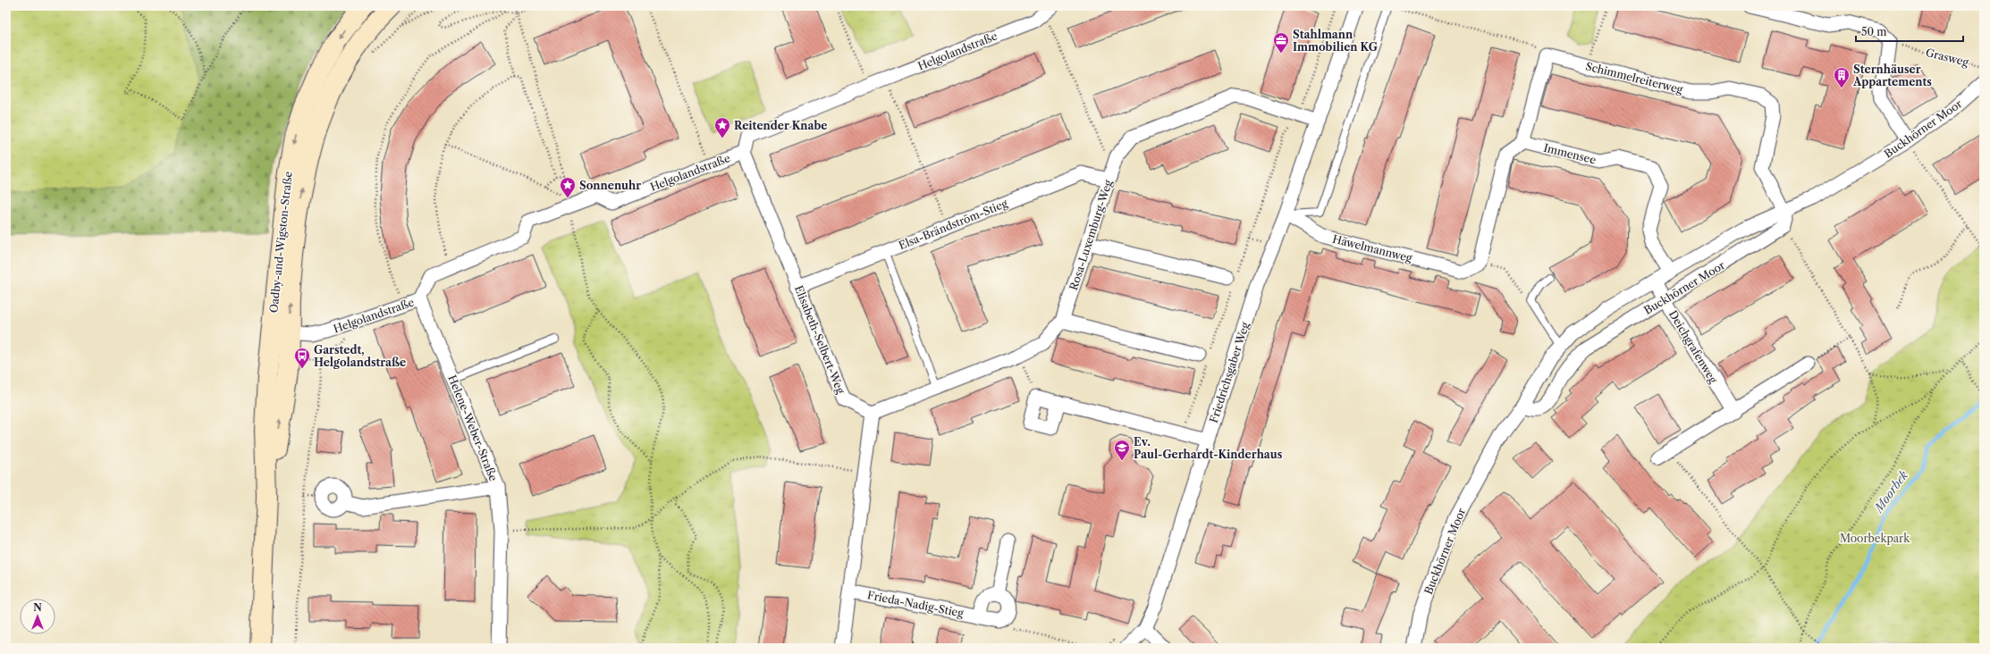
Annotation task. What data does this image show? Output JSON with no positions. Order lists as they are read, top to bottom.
{
  "streets": {
    "main road": ["Oadby-and-Wigston-Straße"],
    "street": [
      "Helgolandstraße",
      "Schimmelreiterweg",
      "Buckhörner Moor",
      "Immensee",
      "Elsa-Brändström-Stieg",
      "Rosa-Luxemburg-Weg",
      "Häwelmannweg",
      "Elisabeth-Selbert-Weg",
      "Deichgrafenweg",
      "Friedrichsgaber Weg",
      "Helene-Weber-Straße",
      "Frieda-Nadig-Stieg"
    ],
    "path": ["Grasweg"]
  },
  "crossings": [
    ["Helgolandstraße", "Oadby-and-Wigston-Straße"],
    ["Helgolandstraße", "Elisabeth-Selbert-Weg"],
    ["Helgolandstraße", "Helene-Weber-Straße"],
    ["Schimmelreiterweg", "Buckhörner Moor"],
    ["Buckhörner Moor", "Immensee"],
    ["Buckhörner Moor", "Deichgrafenweg"],
    ["Elsa-Brändström-Stieg", "Rosa-Luxemburg-Weg"],
    ["Elsa-Brändström-Stieg", "Elisabeth-Selbert-Weg"],
    ["Rosa-Luxemburg-Weg", "Elisabeth-Selbert-Weg"],
    ["Rosa-Luxemburg-Weg", "Friedrichsgaber Weg"],
    ["Häwelmannweg", "Friedrichsgaber Weg"]
  ],
  "water": ["Moorbek"],
  "parks": ["Moorbekpark"],
  "places": {
    "office": ["Stahlmann Immobilien KG"],
    "building": ["Sternhäuser Appartements"],
    "place": ["Reitender Knabe", "Sonnenuhr"],
    "bus stop": ["Garstedt, Helgolandstraße"],
    "school or university": ["Ev. Paul-Gerhardt-Kinderhaus"]
  },
  "scale_bar": "50 m",
  "north": "top"
}
